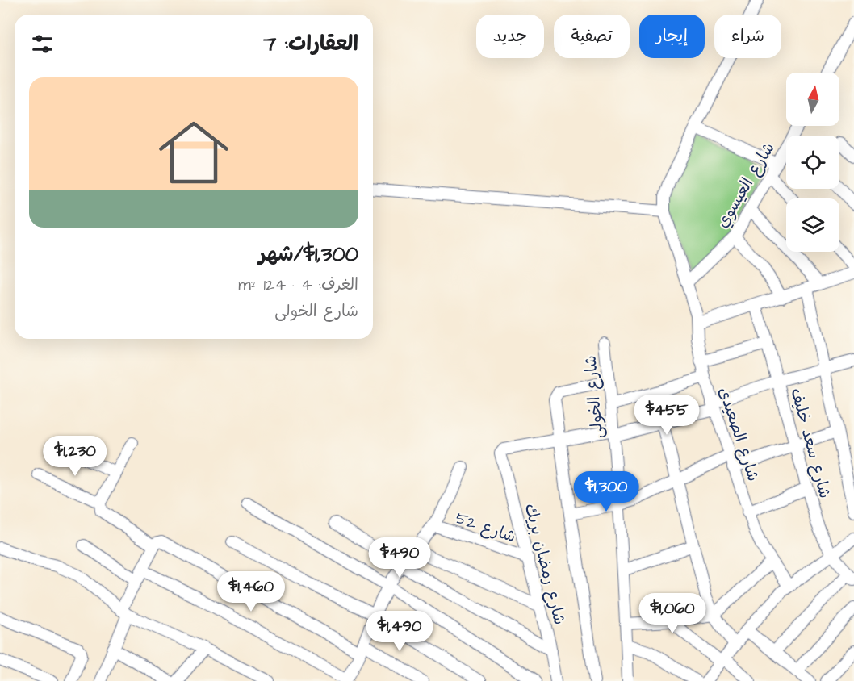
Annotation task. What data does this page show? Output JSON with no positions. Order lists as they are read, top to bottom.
{
  "streets": {
    "street": [
      "شارع العيسوي",
      "شارع الخولى",
      "شارع الصعيدى",
      "شارع سعد خليف",
      "شارع 52",
      "شارع رمضان بريك"
    ]
  },
  "crossings": [
    ["شارع العيسوي", "شارع الصعيدى"],
    ["شارع 52", "شارع رمضان بريك"]
  ],
  "north": "top",
  "page": {
    "chip": [
      "شراء",
      "إيجار",
      "تصفية",
      "جديد"
    ],
    "heading": "العقارات: 7",
    "list": [
      {
        "name": "$1,300/شهر",
        "note": "الغرف: 4 · 124 m² · شارع الخولى"
      }
    ],
    "price": [
      "$455",
      "$1,230",
      "$1,300",
      "$490",
      "$1,460",
      "$1,060",
      "$1,490"
    ]
  }
}
